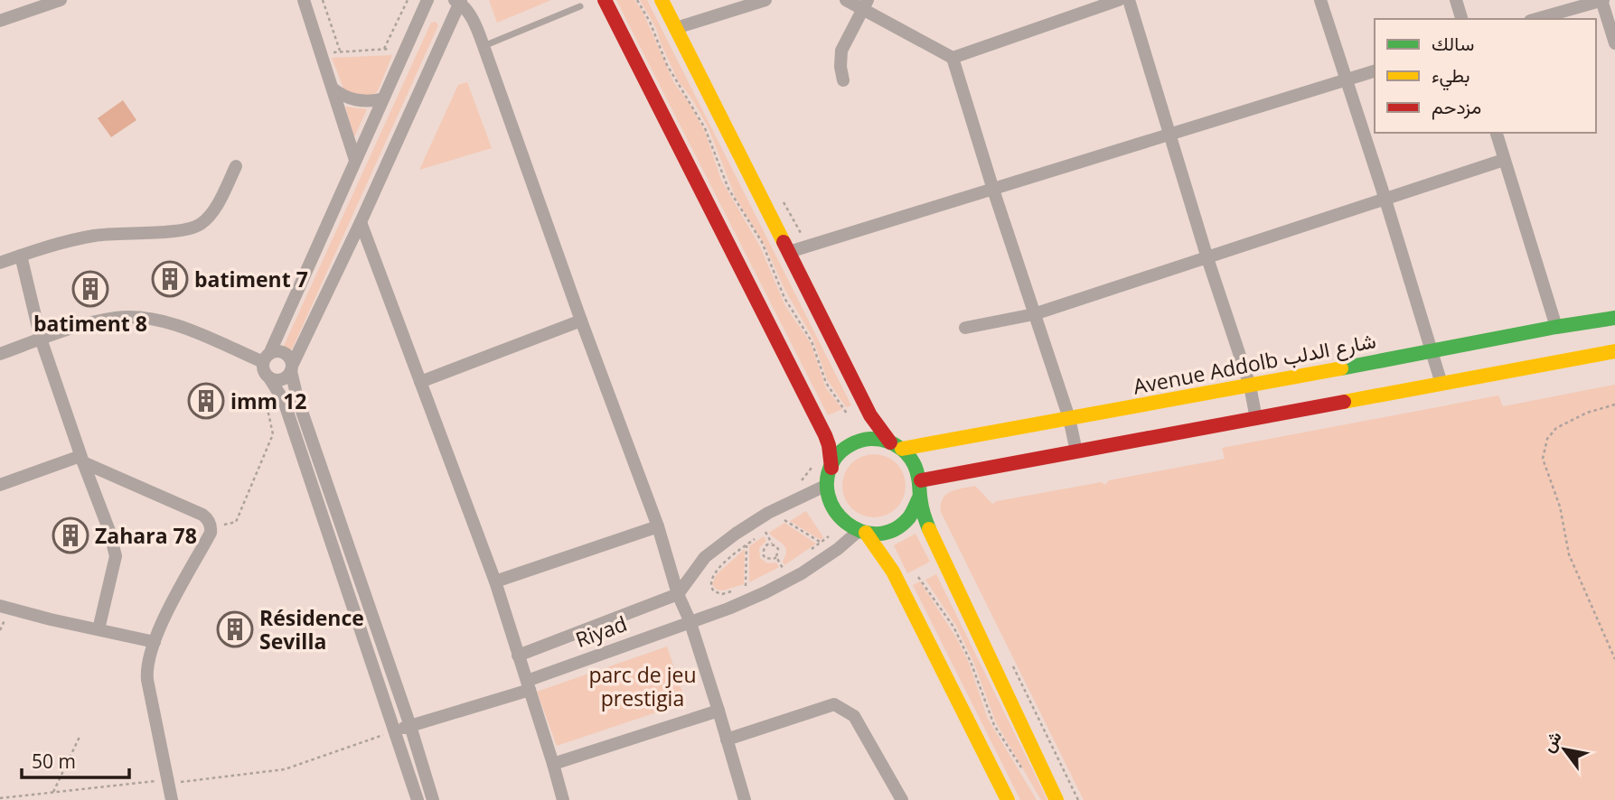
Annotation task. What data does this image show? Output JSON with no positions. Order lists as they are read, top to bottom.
{
  "streets": {
    "main road": ["Avenue Addolb شارع الدلب"],
    "street": ["Riyad"]
  },
  "parks": ["parc de jeu prestigia"],
  "places": {
    "building": [
      "batiment 7",
      "batiment 8",
      "imm 12",
      "Zahara 78",
      "Résidence Sevilla"
    ]
  },
  "legend": ["سالك", "بطيء", "مزدحم"],
  "scale_bar": "50 m",
  "north": "top left"
}
